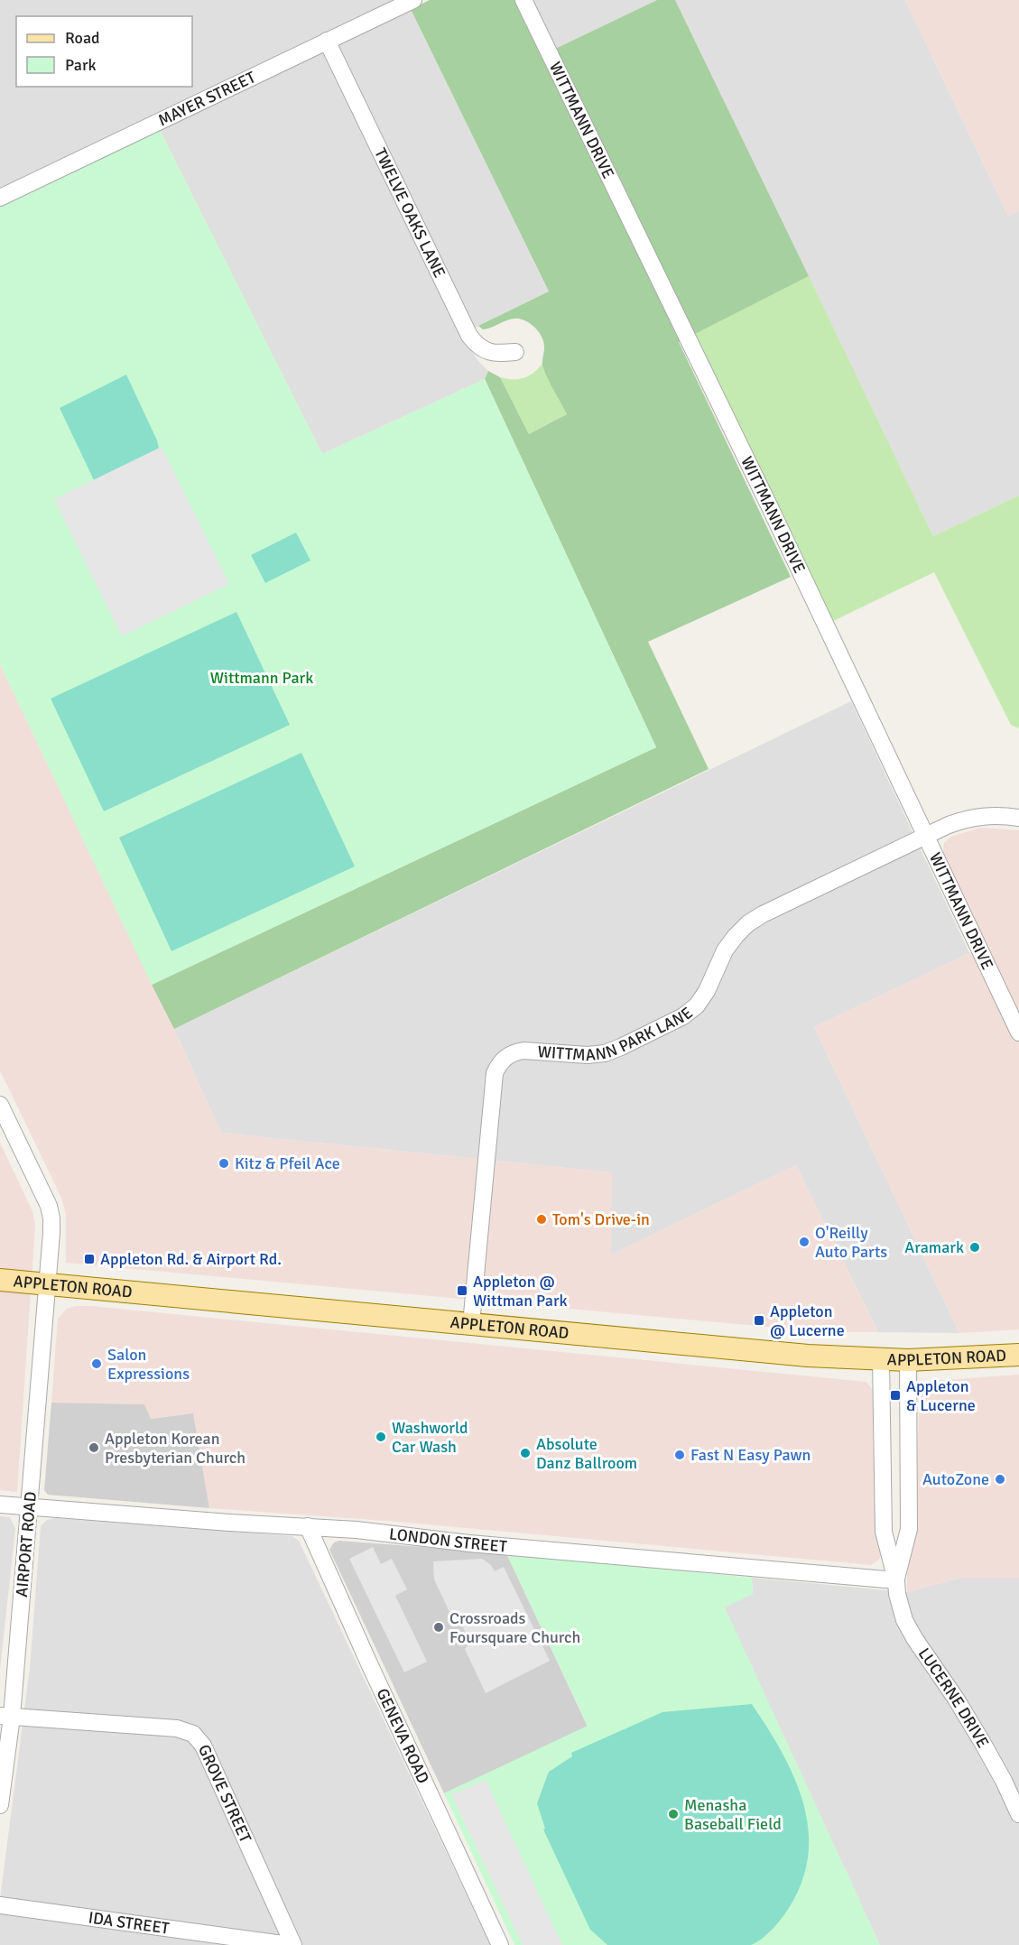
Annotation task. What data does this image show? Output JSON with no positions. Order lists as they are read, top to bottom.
{
  "streets": {
    "main road": ["APPLETON ROAD"],
    "street": [
      "MAYER STREET",
      "WITTMANN DRIVE",
      "TWELVE OAKS LANE",
      "WITTMANN PARK LANE",
      "LONDON STREET",
      "AIRPORT ROAD",
      "LUCERNE DRIVE",
      "GENEVA ROAD",
      "GROVE STREET",
      "IDA STREET"
    ]
  },
  "crossings": [
    ["MAYER STREET", "TWELVE OAKS LANE"],
    ["WITTMANN DRIVE", "WITTMANN PARK LANE"],
    ["WITTMANN PARK LANE", "APPLETON ROAD"],
    ["APPLETON ROAD", "AIRPORT ROAD"],
    ["APPLETON ROAD", "LUCERNE DRIVE"],
    ["LONDON STREET", "AIRPORT ROAD"],
    ["LONDON STREET", "LUCERNE DRIVE"],
    ["LONDON STREET", "GENEVA ROAD"],
    ["AIRPORT ROAD", "GROVE STREET"],
    ["GROVE STREET", "IDA STREET"]
  ],
  "parks": ["Wittmann Park"],
  "places": {
    "other": [
      "Kitz & Pfeil Ace",
      "Tom's Drive-in",
      "O'Reilly Auto Parts",
      "Aramark",
      "Salon Expressions",
      "Washworld Car Wash",
      "Appleton Korean Presbyterian Church",
      "Absolute Danz Ballroom",
      "Fast N Easy Pawn",
      "AutoZone",
      "Crossroads Foursquare Church",
      "Menasha Baseball Field"
    ],
    "transit": [
      "Appleton Rd. & Airport Rd.",
      "Appleton @ Wittman Park",
      "Appleton @ Lucerne",
      "Appleton & Lucerne"
    ]
  },
  "legend": ["Road", "Park"]
}
